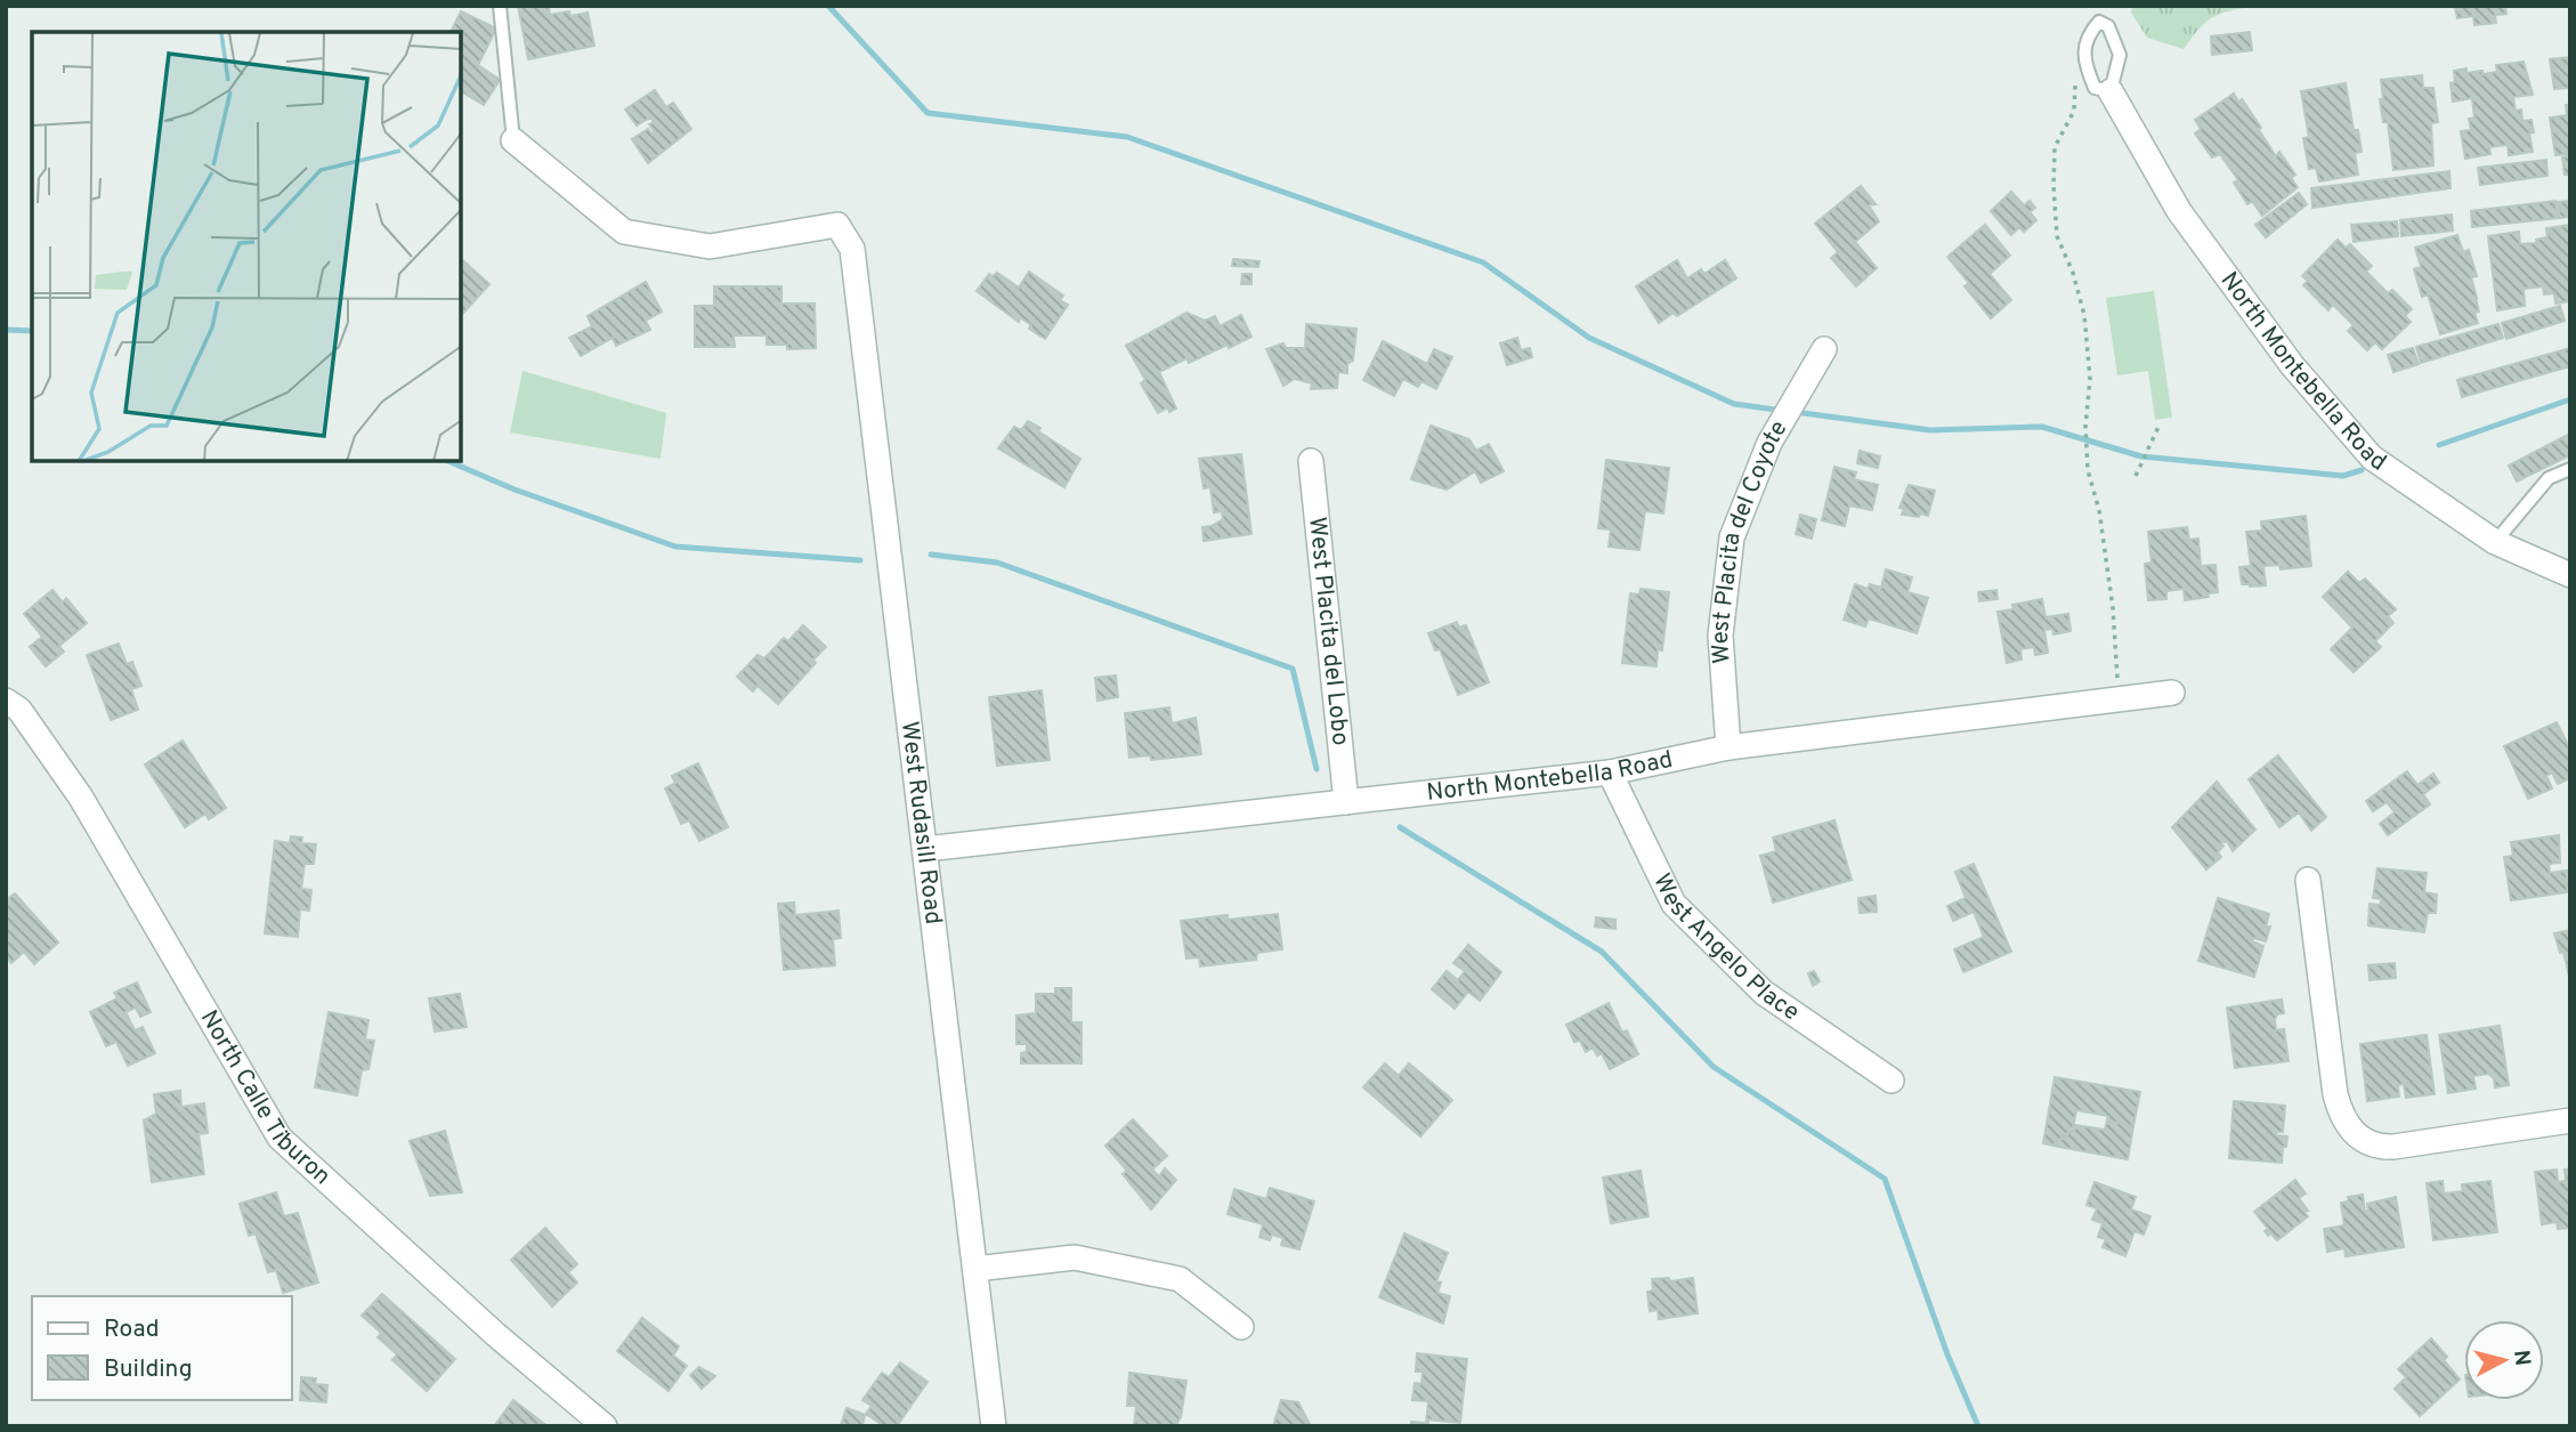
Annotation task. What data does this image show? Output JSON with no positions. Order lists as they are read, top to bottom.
{
  "streets": {
    "street": [
      "North Montebella Road",
      "West Placita del Coyote",
      "West Placita del Lobo",
      "West Rudasill Road",
      "West Angelo Place",
      "North Calle Tiburon"
    ]
  },
  "crossings": [
    ["North Montebella Road", "West Placita del Coyote"],
    ["North Montebella Road", "West Placita del Lobo"],
    ["North Montebella Road", "West Rudasill Road"],
    ["North Montebella Road", "West Angelo Place"]
  ],
  "legend": ["Road", "Building"],
  "north": "right"
}
